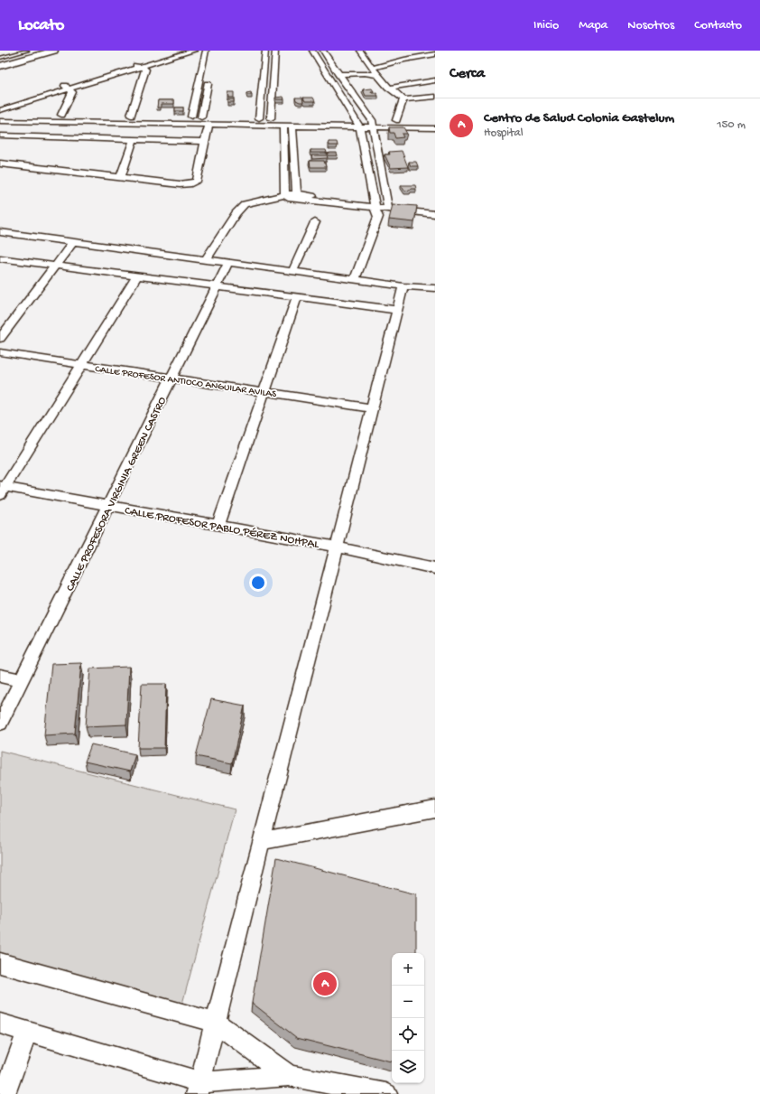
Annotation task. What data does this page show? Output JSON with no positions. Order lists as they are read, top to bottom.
{
  "streets": {
    "street": ["CALLE PROFESOR ANTIOCO ANGUILAR AVILAS", "CALLE PROFESORA VIRGINIA GREEN CASTRO", "CALLE PROFESOR PABLO PÉREZ NOHPAL"]
  },
  "crossings": [
    ["CALLE PROFESOR ANTIOCO ANGUILAR AVILAS", "CALLE PROFESORA VIRGINIA GREEN CASTRO"],
    ["CALLE PROFESORA VIRGINIA GREEN CASTRO", "CALLE PROFESOR PABLO PÉREZ NOHPAL"]
  ],
  "page": {
    "header": "Locato",
    "nav": [
      "Inicio",
      "Mapa",
      "Nosotros",
      "Contacto"
    ],
    "heading": "Cerca",
    "list": [
      {
        "mark": "A",
        "name": "Centro de Salud Colonia Gastelum",
        "note": "Hospital",
        "value": "150 m"
      }
    ],
    "map_buttons": ["+", "−"],
    "pins": "A"
  }
}
